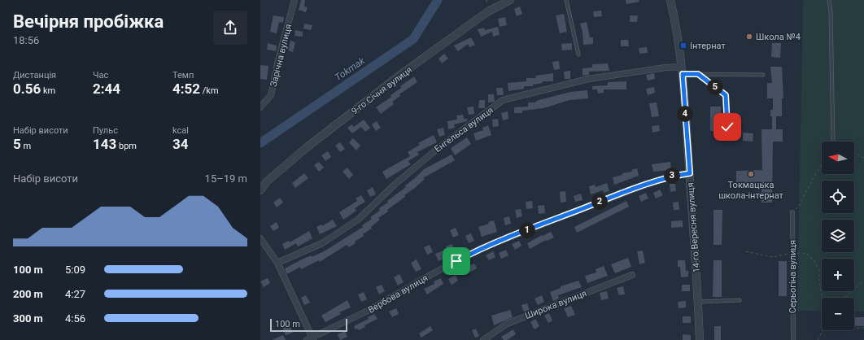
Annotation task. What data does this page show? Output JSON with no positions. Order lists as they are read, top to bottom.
{
  "streets": {
    "street": [
      "Зарічна вулиця",
      "9-го Січня вулиця",
      "Енгельса вулиця",
      "14-го Вересня вулиця",
      "Серьогіна вулиця",
      "Вербова вулиця",
      "Широка вулиця"
    ]
  },
  "crossings": [
    ["Енгельса вулиця", "14-го Вересня вулиця"],
    ["14-го Вересня вулиця", "Вербова вулиця"]
  ],
  "water": ["Tokmak"],
  "places": {
    "other": ["Школа №4", "Токмацька школа-інтернат"],
    "transit": ["Інтернат"]
  },
  "scale_bar": "100 m",
  "north": "left",
  "page": {
    "heading": ["Вечірня пробіжка", "18:56"],
    "stats": [
      ["Дистанція", "0.56 km"],
      ["Час", "2:44"],
      ["Темп", "4:52 /km"],
      ["Набір висоти", "5 m"],
      ["Пульс", "143 bpm"],
      ["kcal", "34"]
    ],
    "pins": [
      "5",
      "4",
      "3",
      "2",
      "1"
    ],
    "map_buttons": ["+", "−"],
    "chart": ["Набір висоти", "15–19 m"],
    "list": [
      {
        "name": "100 m",
        "note": "5:09"
      },
      {
        "name": "200 m",
        "note": "4:27"
      },
      {
        "name": "300 m",
        "note": "4:56"
      }
    ],
    "scale": "100 m"
  }
}
